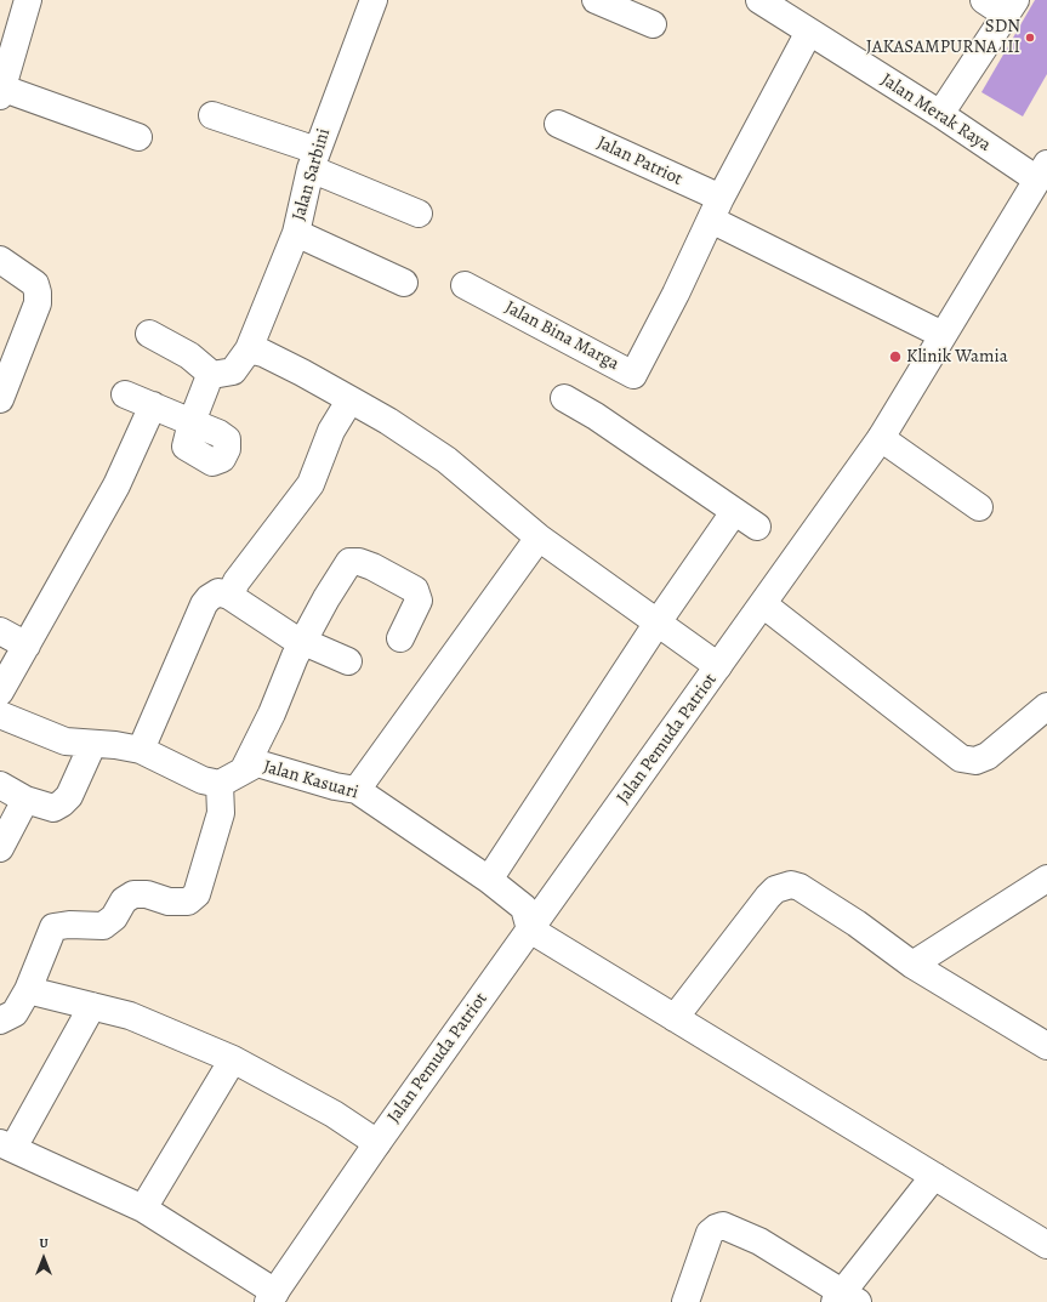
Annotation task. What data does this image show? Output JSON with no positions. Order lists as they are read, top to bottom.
{
  "streets": {
    "street": [
      "Jalan Merak Raya",
      "Jalan Patriot",
      "Jalan Sarbini",
      "Jalan Bina Marga",
      "Jalan Pemuda Patriot",
      "Jalan Kasuari"
    ]
  },
  "crossings": [
    ["Jalan Merak Raya", "Jalan Bina Marga"],
    ["Jalan Merak Raya", "Jalan Pemuda Patriot"],
    ["Jalan Patriot", "Jalan Bina Marga"],
    ["Jalan Pemuda Patriot", "Jalan Kasuari"]
  ],
  "places": ["SDN JAKASAMPURNA III", "Klinik Wamia"],
  "north": "top"
}
